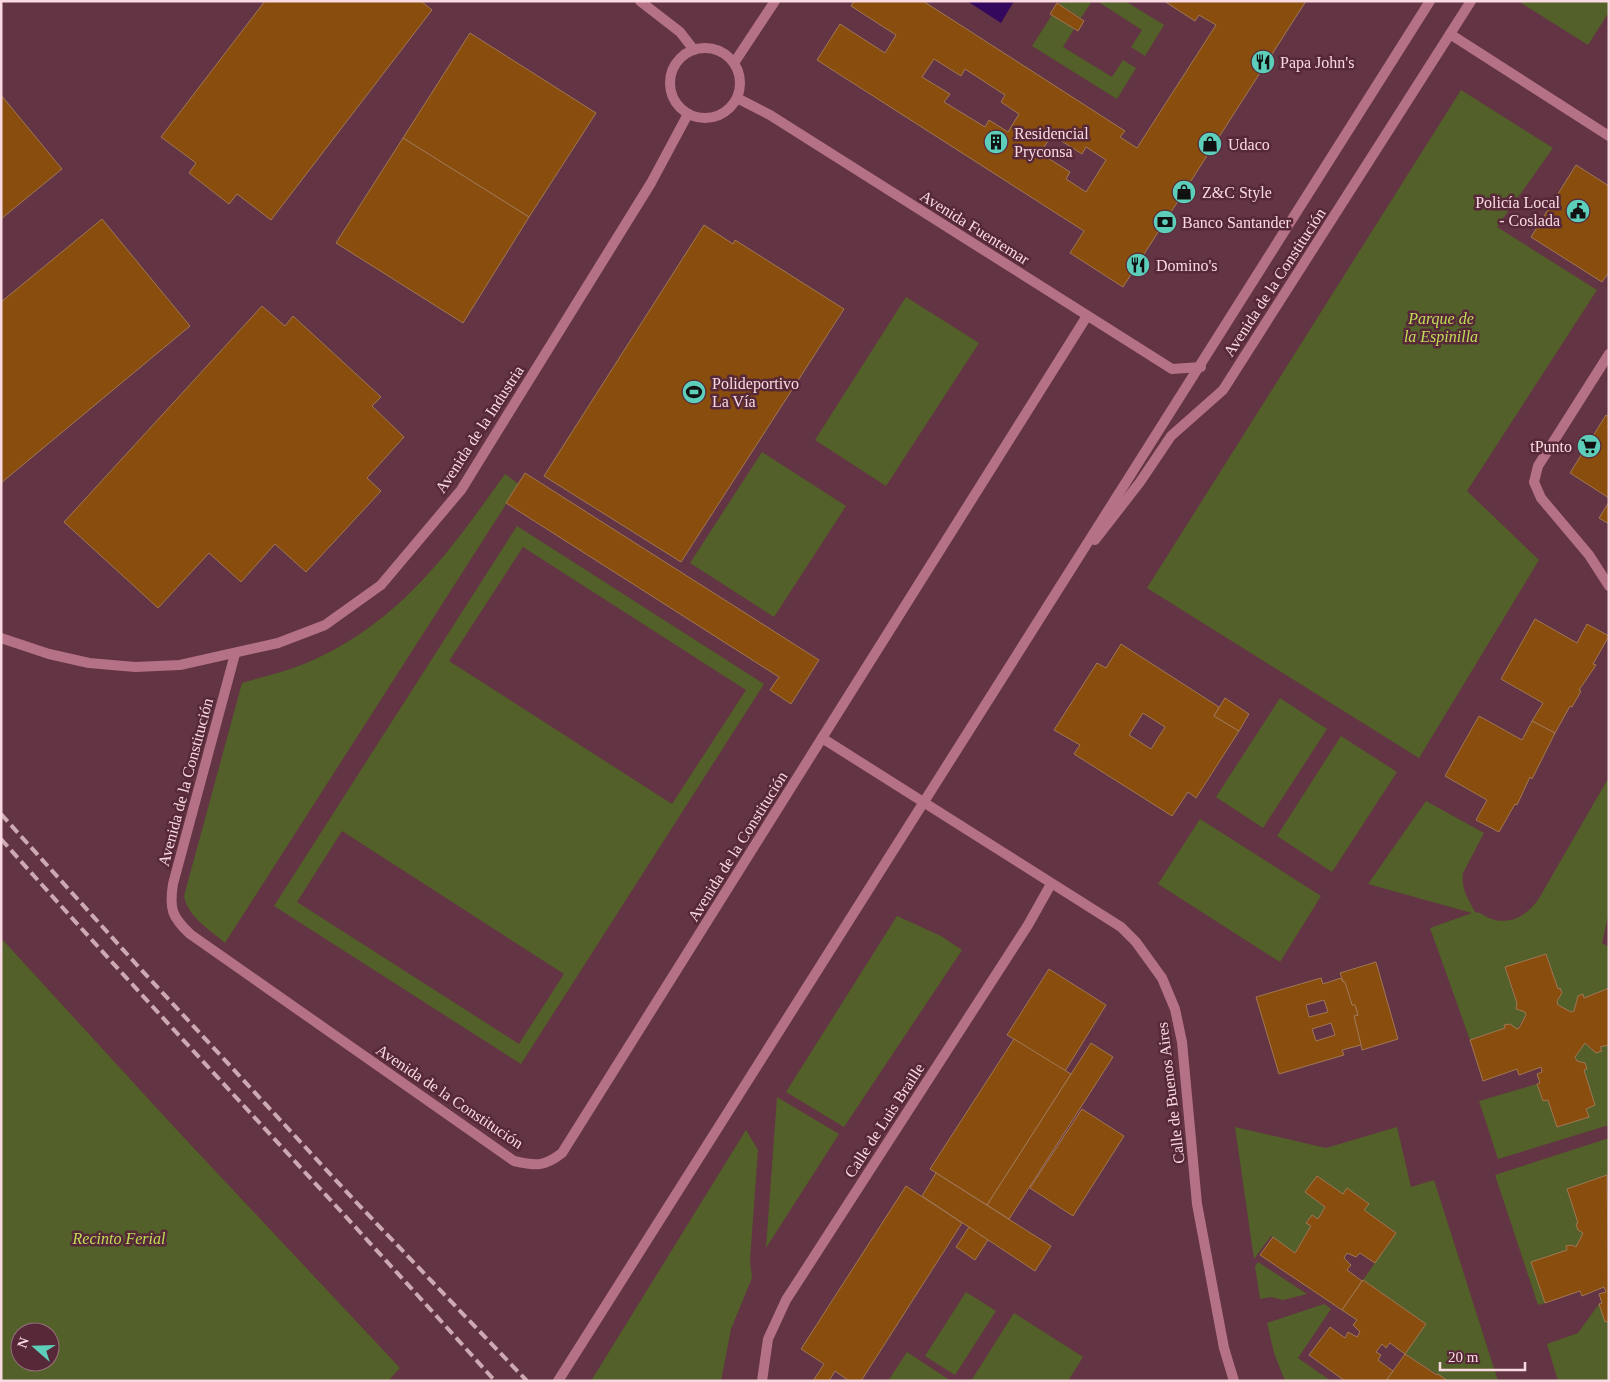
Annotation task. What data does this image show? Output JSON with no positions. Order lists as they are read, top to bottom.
{
  "streets": {
    "street": [
      "Avenida Fuentemar",
      "Avenida de la Constitución",
      "Avenida de la Industria",
      "Calle de Buenos Aires",
      "Calle de Luis Braille"
    ]
  },
  "crossings": [
    ["Avenida Fuentemar", "Avenida de la Constitución"],
    ["Avenida Fuentemar", "Avenida de la Industria"],
    ["Avenida de la Constitución", "Avenida de la Industria"],
    ["Avenida de la Constitución", "Calle de Buenos Aires"],
    ["Calle de Buenos Aires", "Calle de Luis Braille"]
  ],
  "parks": ["Parque de la Espinilla", "Recinto Ferial"],
  "places": {
    "restaurant": ["Papa John's", "Domino's"],
    "building": ["Residencial Pryconsa"],
    "shop": ["Udaco", "Z&C Style"],
    "public building": ["Policía Local - Coslada"],
    "bank": ["Banco Santander"],
    "sports": ["Polideportivo La Vía"],
    "supermarket": ["tPunto"]
  },
  "scale_bar": "20 m",
  "north": "left"
}
